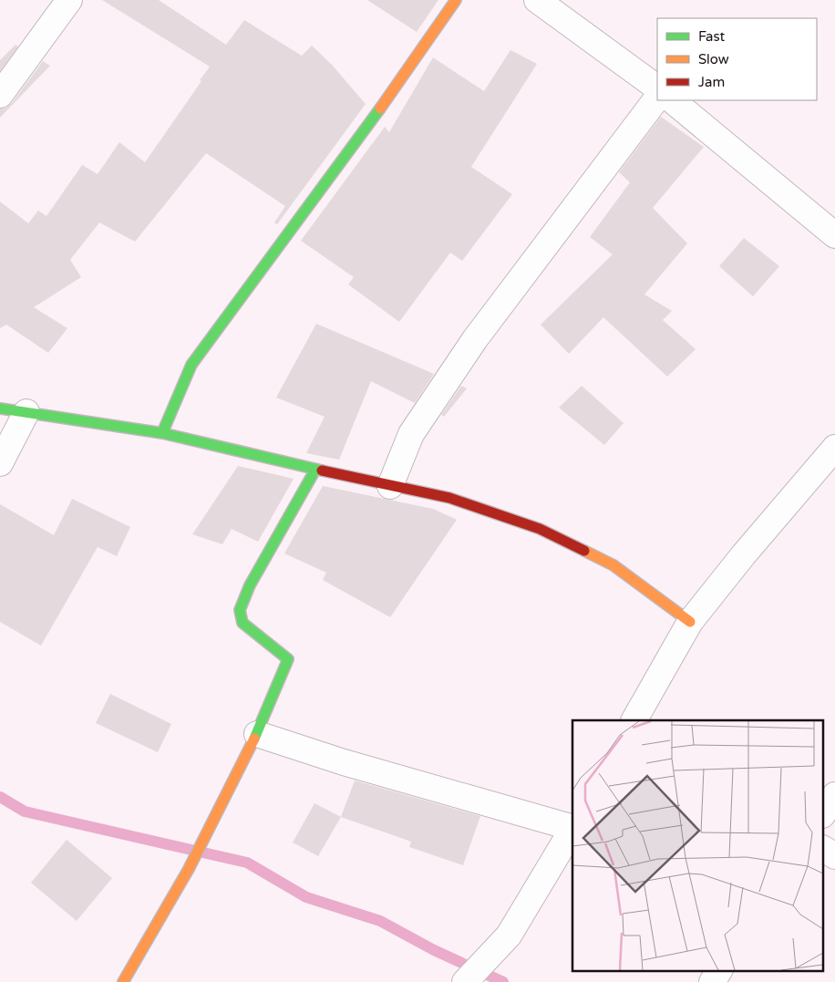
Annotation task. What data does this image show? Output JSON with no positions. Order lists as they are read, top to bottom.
{
  "legend": ["Fast", "Slow", "Jam"]
}
